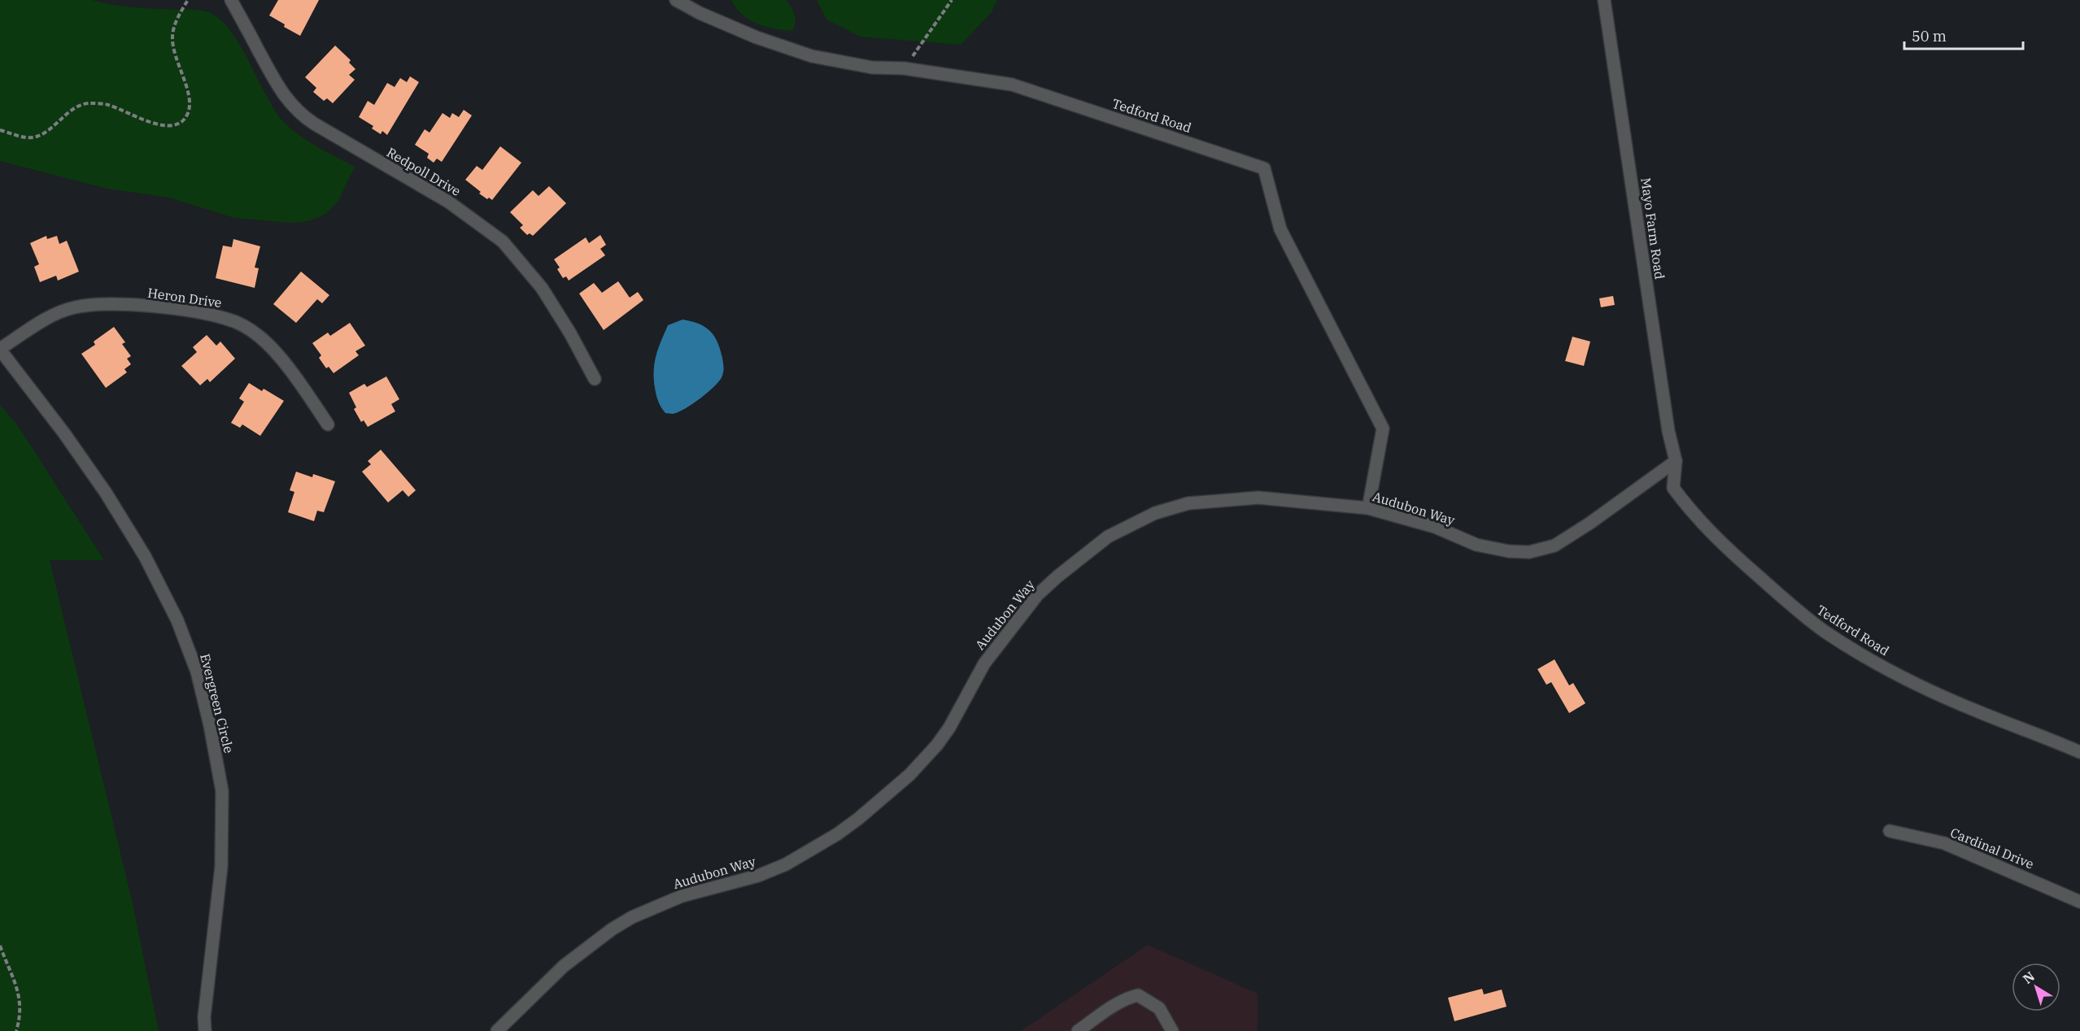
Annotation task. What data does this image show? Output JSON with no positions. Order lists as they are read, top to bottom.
{
  "streets": {
    "street": [
      "Tedford Road",
      "Redpoll Drive",
      "Mayo Farm Road",
      "Heron Drive",
      "Audubon Way",
      "Evergreen Circle",
      "Cardinal Drive"
    ]
  },
  "crossings": [
    ["Tedford Road", "Mayo Farm Road"],
    ["Tedford Road", "Audubon Way"],
    ["Mayo Farm Road", "Audubon Way"],
    ["Heron Drive", "Evergreen Circle"]
  ],
  "scale_bar": "50 m",
  "north": "top left"
}
